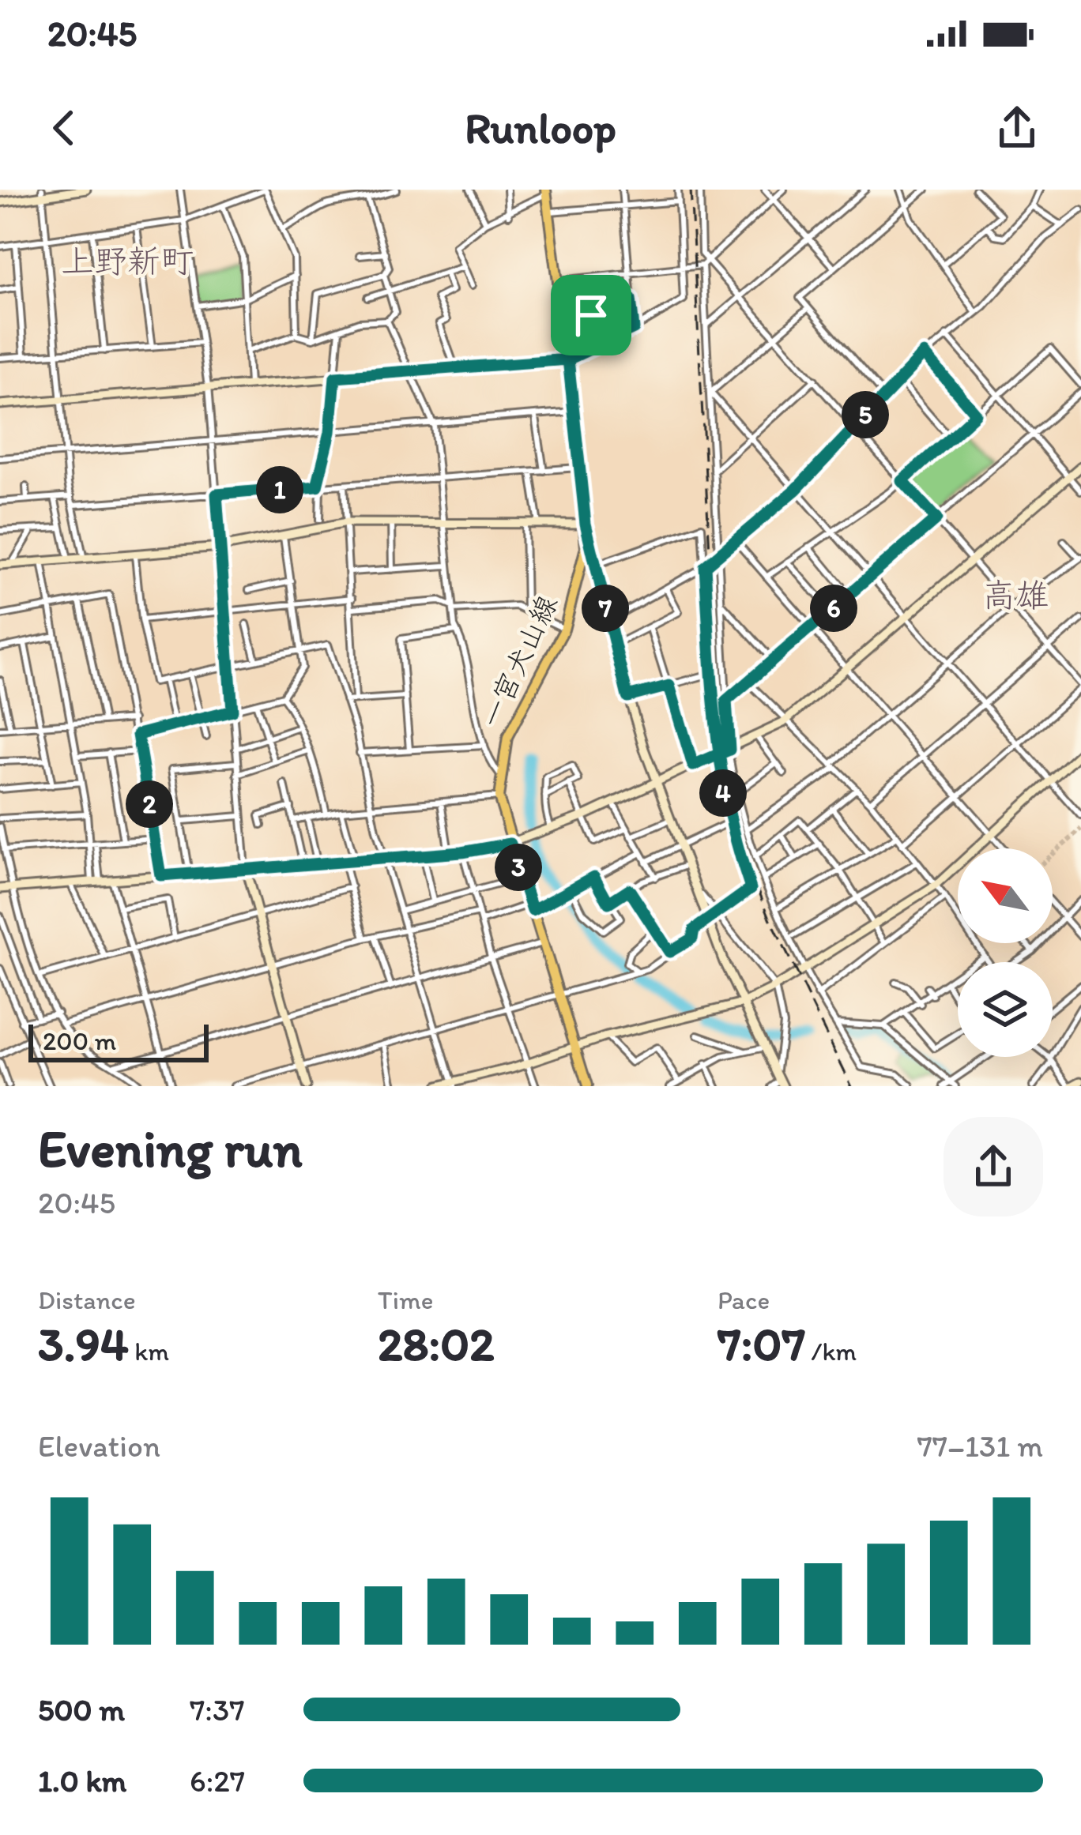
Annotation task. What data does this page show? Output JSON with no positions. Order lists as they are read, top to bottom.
{
  "streets": {
    "main road": ["一宮犬山線"]
  },
  "districts": ["上野新町", "高雄"],
  "scale_bar": "200 m",
  "north": "top left",
  "page": {
    "status": "20:45",
    "header": "Runloop",
    "pins": [
      "5",
      "1",
      "6",
      "7",
      "4",
      "2",
      "3"
    ],
    "scale": "200 m",
    "heading": ["Evening run", "20:45"],
    "stats": [
      ["Distance", "3.94 km"],
      ["Time", "28:02"],
      ["Pace", "7:07 /km"]
    ],
    "chart": ["Elevation", "77–131 m"],
    "list": [
      {
        "name": "500 m",
        "note": "7:37"
      },
      {
        "name": "1.0 km",
        "note": "6:27"
      }
    ]
  }
}
